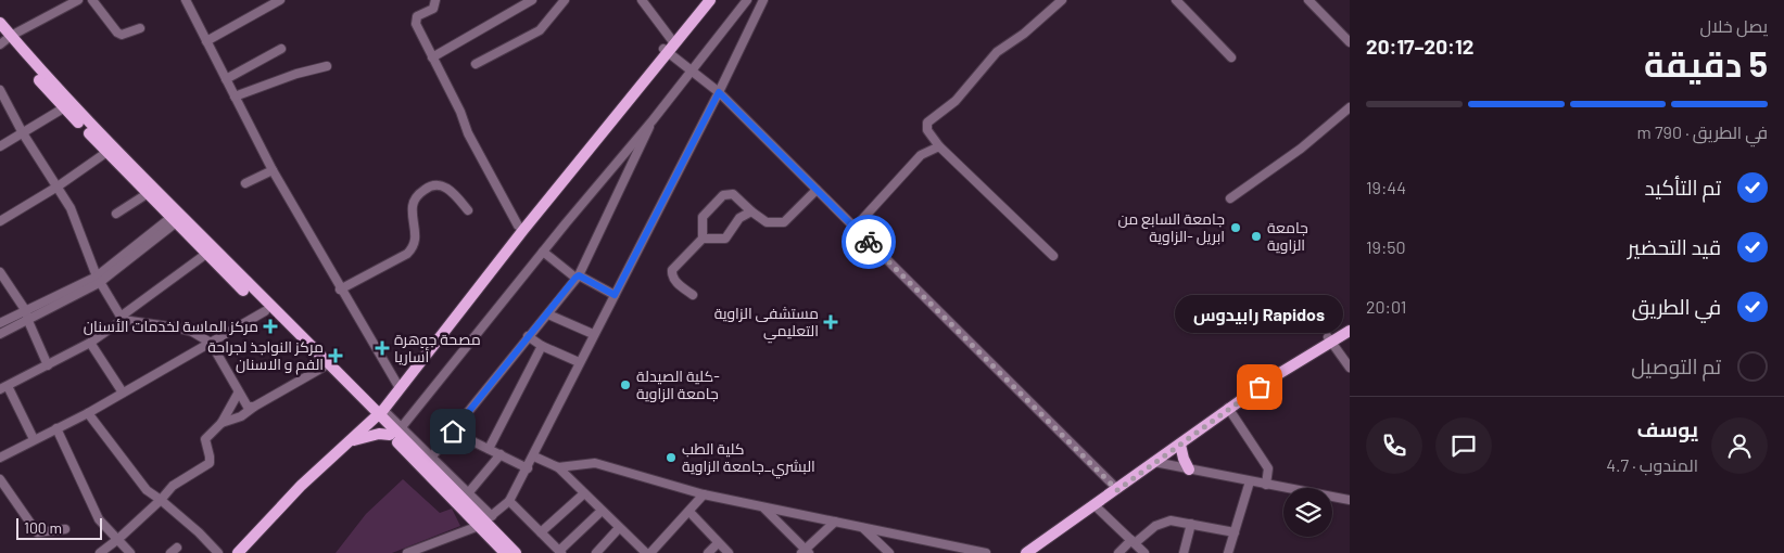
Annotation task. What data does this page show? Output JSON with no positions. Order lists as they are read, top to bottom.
{
  "places": {
    "other": [
      "جامعة السابع من ابريل -الزاوية",
      "جامعة الزاوية",
      "كلية الصيدلة- جامعة الزاوية",
      "Rapidos رابيدوس",
      "كلية الطب البشري_جامعة الزاوية"
    ],
    "health": [
      "مستشفى الزاوية التعليمي",
      "مركز الماسة لخدمات الأسنان",
      "مصحة جوهرة أساريا",
      "مركز النواجذ لجراحة الفم و الاسنان"
    ]
  },
  "scale_bar": "100 m",
  "page": {
    "heading": ["5 دقيقة", "يصل خلال", "20:12–20:17"],
    "panel": ["يوسف", "المندوب · 4.7"],
    "bar": "في الطريق · 790 m",
    "list": [
      ["تم التأكيد", "19:44"],
      ["قيد التحضير", "19:50"],
      ["في الطريق", "20:01"],
      "تم التوصيل"
    ],
    "bubble": "Rapidos رابيدوس",
    "scale": "100 m"
  }
}
